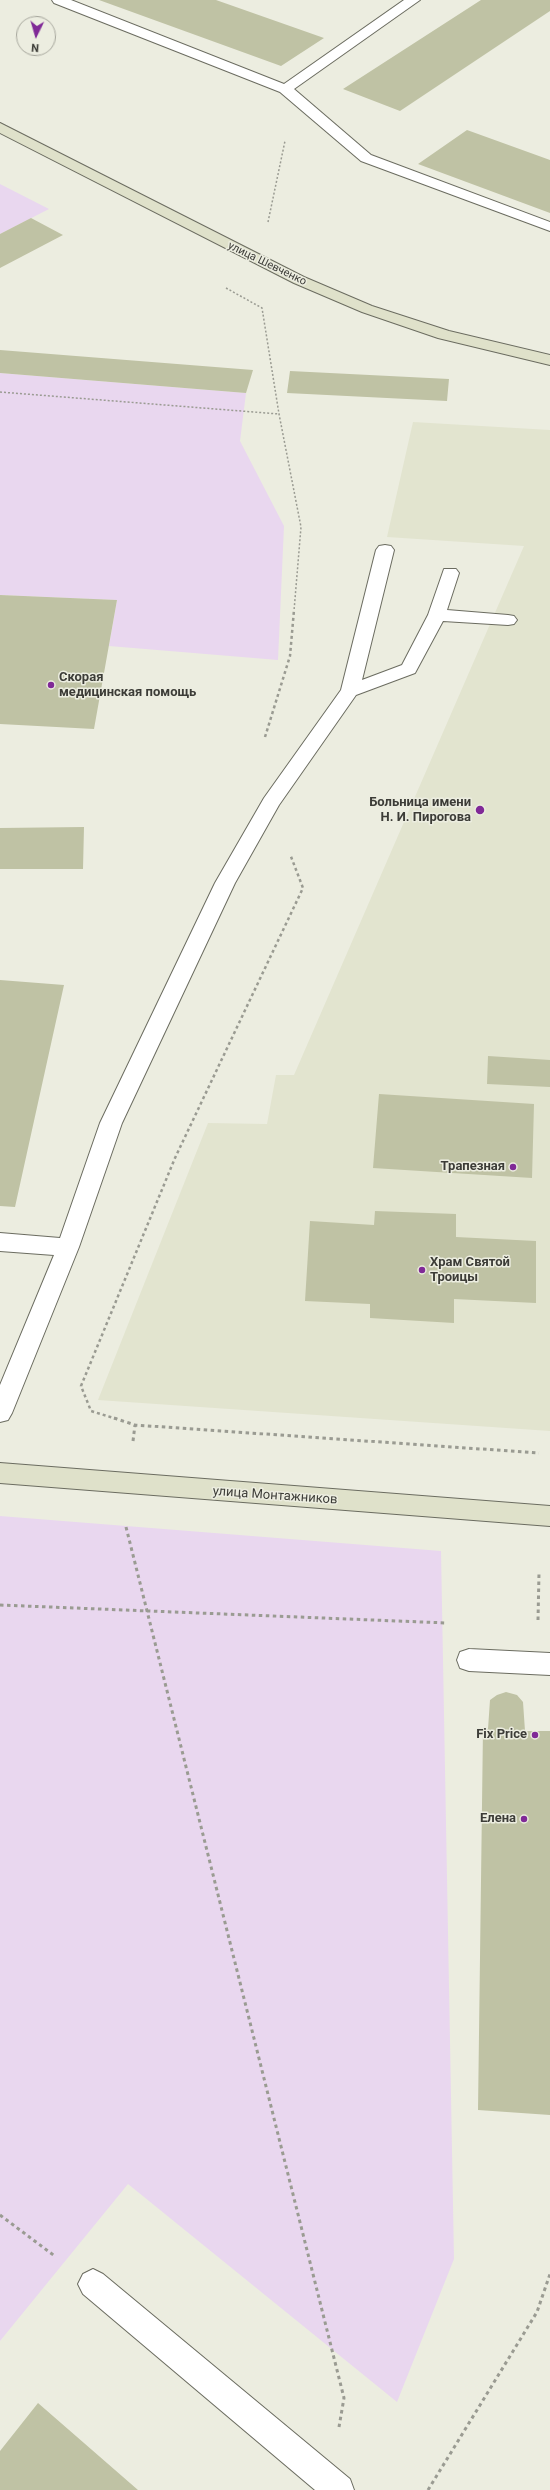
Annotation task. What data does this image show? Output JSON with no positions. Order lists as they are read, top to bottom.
{
  "streets": {
    "main road": ["улица Шевченко", "улица Монтажников"]
  },
  "places": [
    "Скорая медицинская помощь",
    "Больница имени Н. И. Пирогова",
    "Трапезная",
    "Храм Святой Троицы",
    "Fix Price",
    "Елена"
  ],
  "north": "bottom"
}
